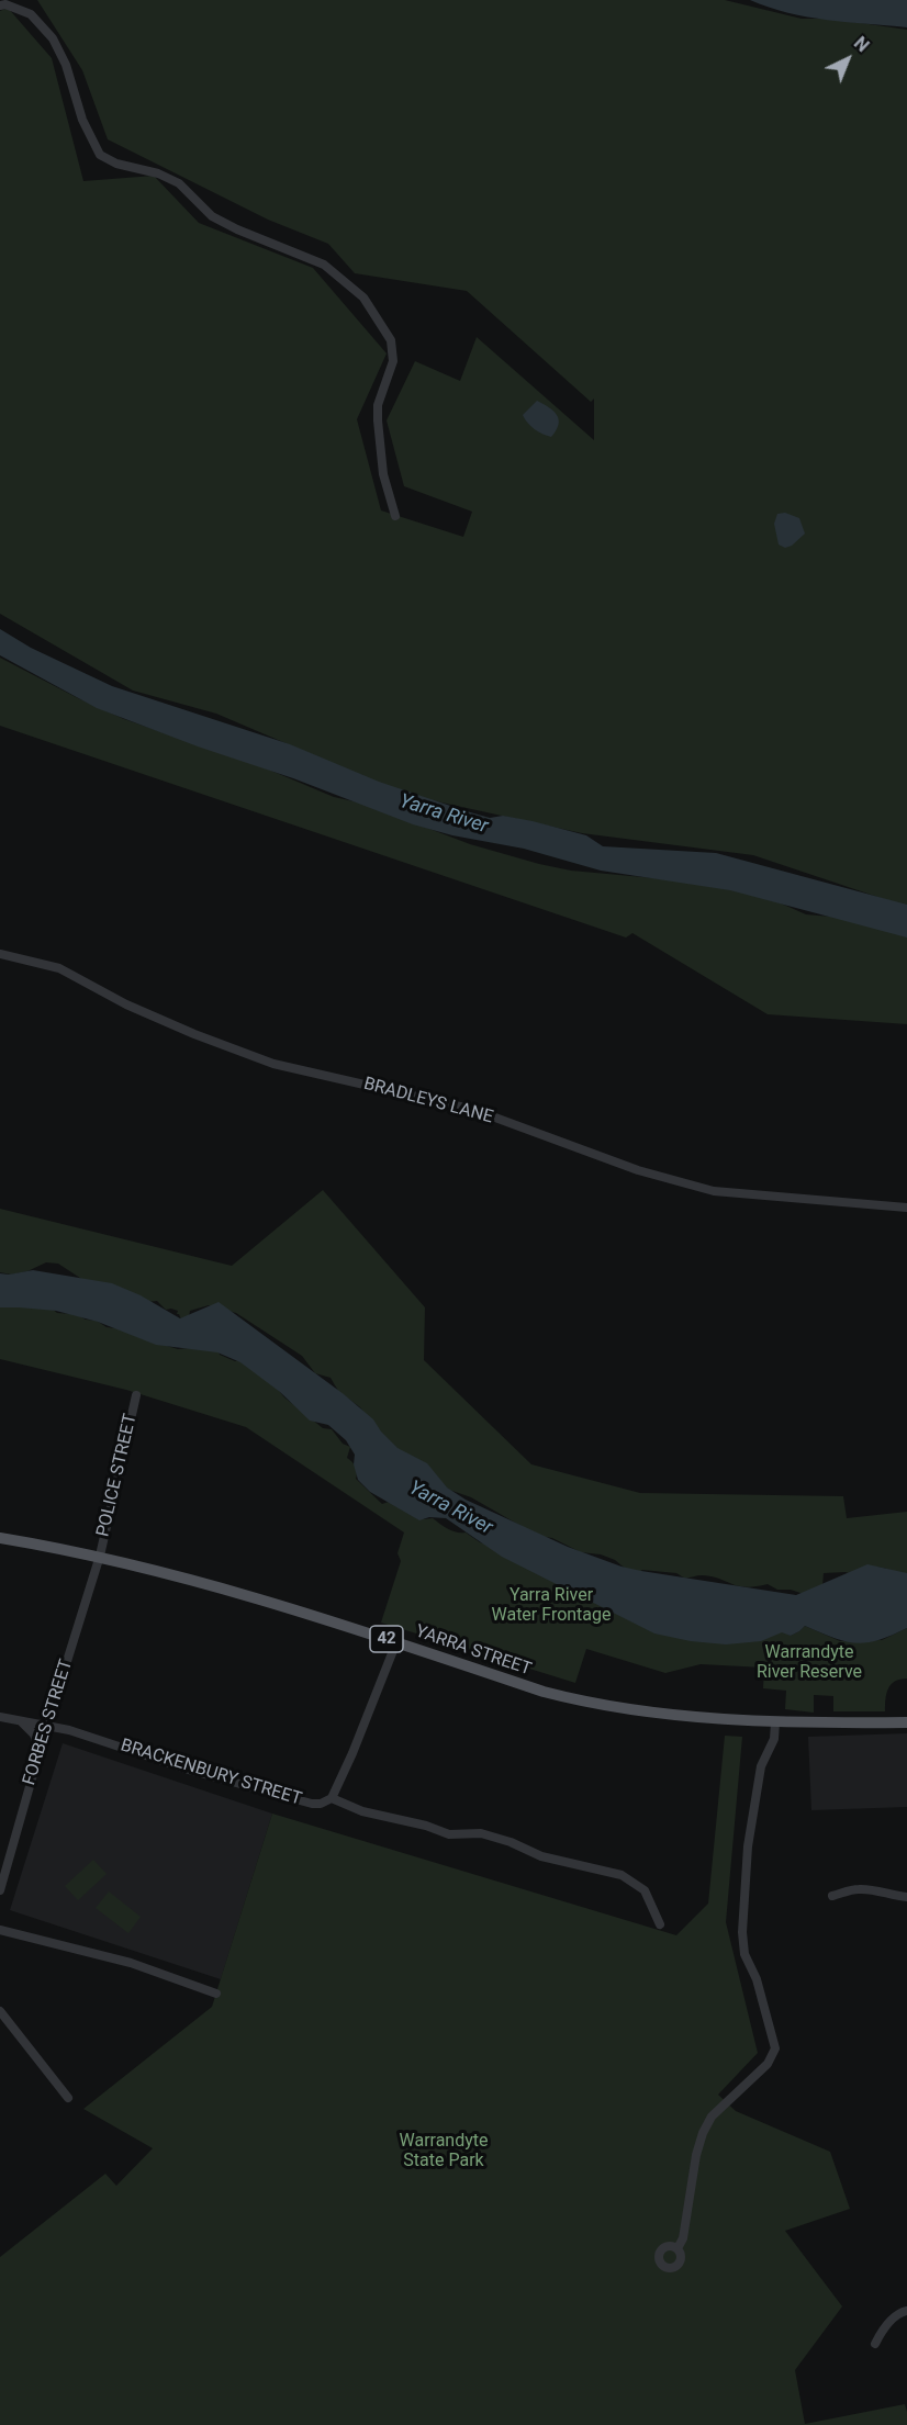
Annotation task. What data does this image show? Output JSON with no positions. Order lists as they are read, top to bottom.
{
  "streets": {
    "main road": ["42", "YARRA STREET"],
    "street": [
      "BRADLEYS LANE",
      "POLICE STREET",
      "FORBES STREET",
      "BRACKENBURY STREET"
    ]
  },
  "crossings": [
    ["POLICE STREET", "YARRA STREET"],
    ["POLICE STREET", "FORBES STREET"],
    ["YARRA STREET", "FORBES STREET"],
    ["FORBES STREET", "BRACKENBURY STREET"]
  ],
  "water": ["Yarra River"],
  "parks": ["Yarra River Water Frontage", "Warrandyte River Reserve", "Warrandyte State Park"],
  "north": "top right"
}
